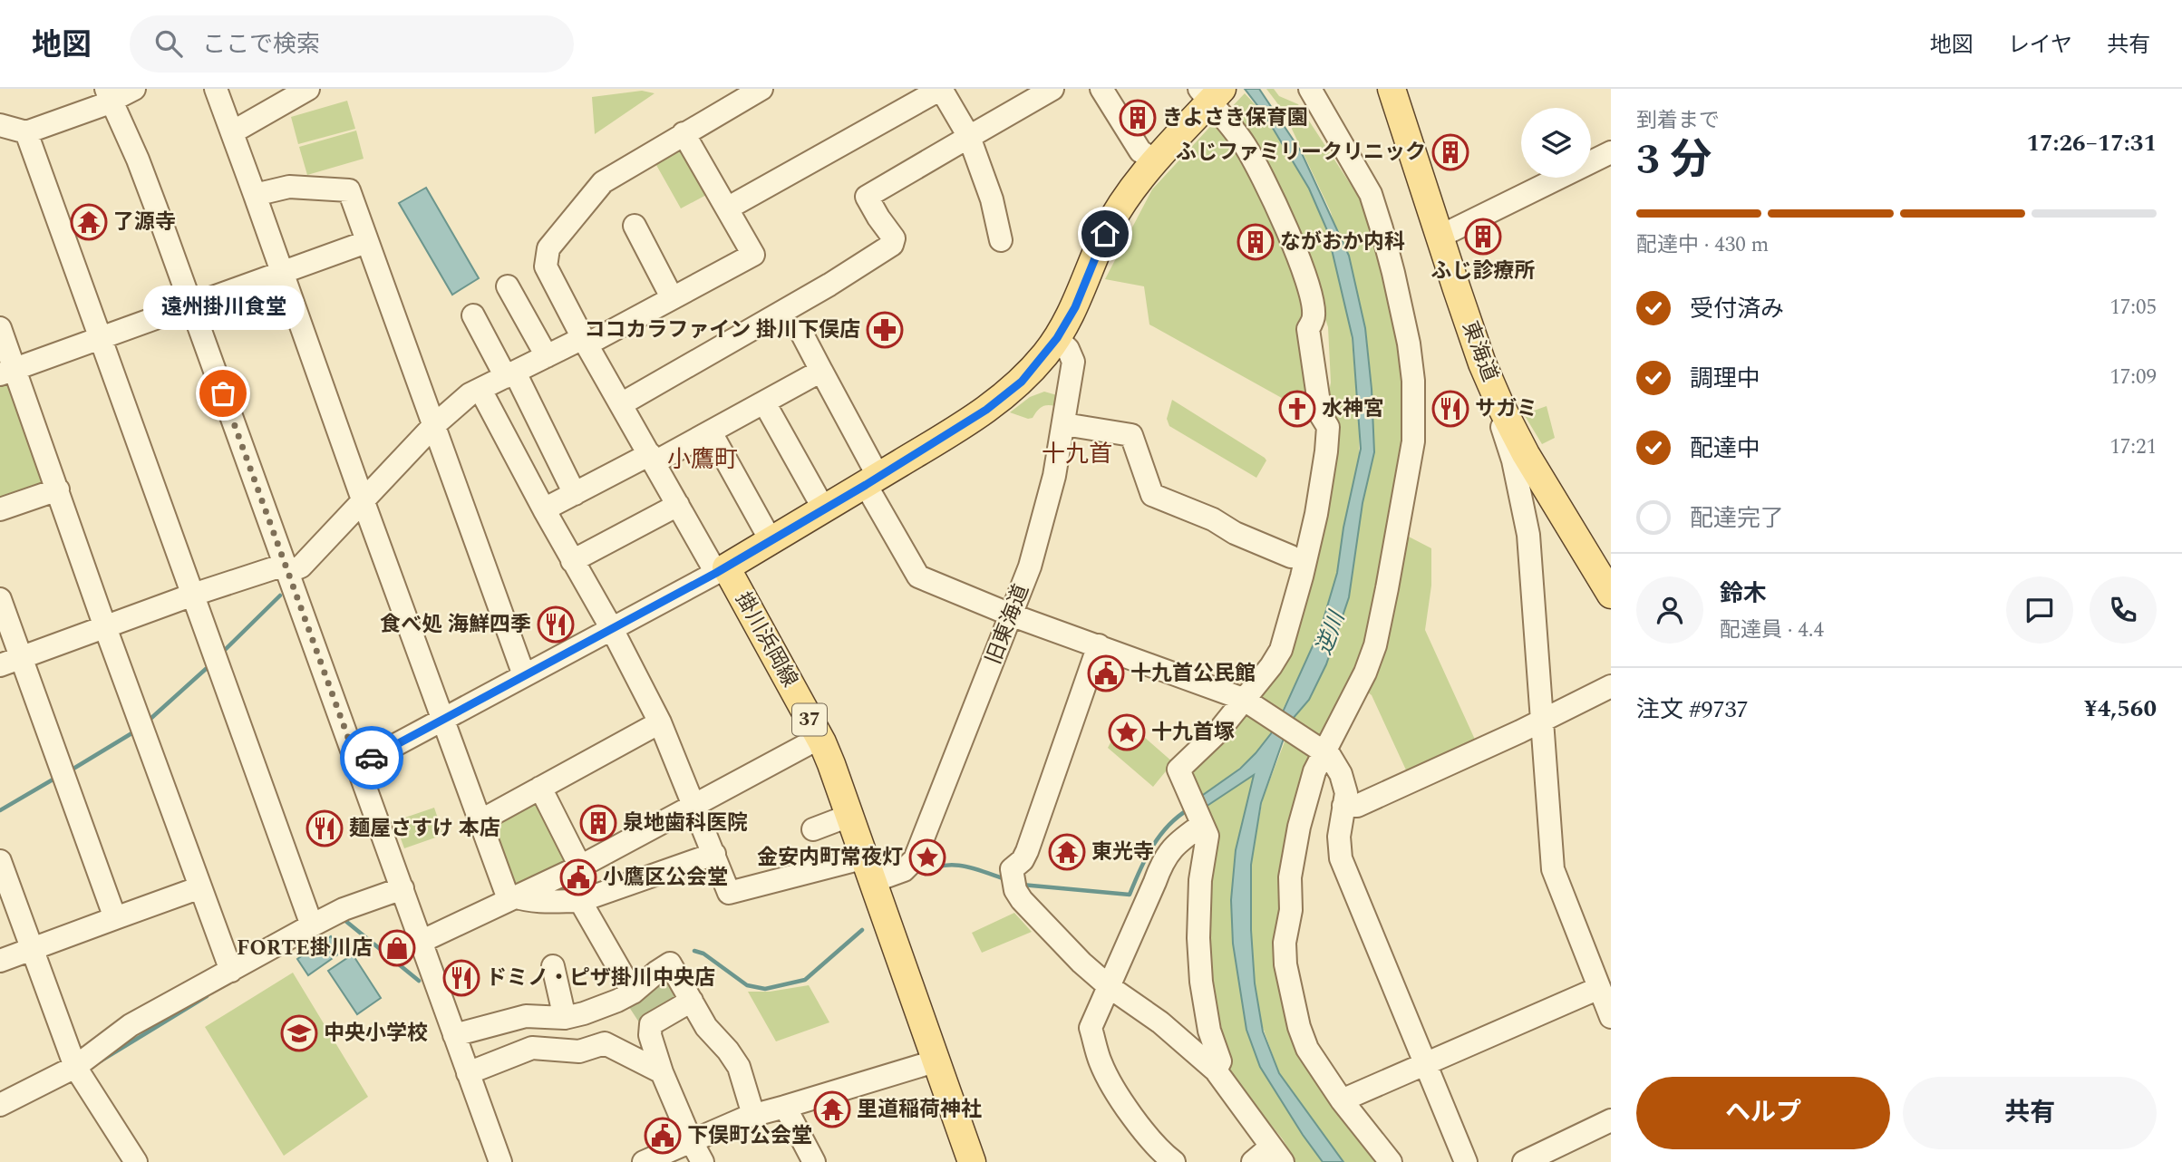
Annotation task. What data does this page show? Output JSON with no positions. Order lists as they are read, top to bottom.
{
  "streets": {
    "main road": ["東海道", "掛川浜岡線", "37"],
    "street": ["旧東海道"]
  },
  "crossings": [
    ["旧東海道", "掛川浜岡線"]
  ],
  "districts": ["十九首", "小鷹町"],
  "water": ["逆川"],
  "places": {
    "building": [
      "きよさき保育園",
      "ふじファミリークリニック",
      "ふじ診療所",
      "ながおか内科",
      "泉地歯科医院"
    ],
    "temple": ["了源寺", "東光寺", "里道稲荷神社"],
    "pharmacy": ["ココカラファイン 掛川下俣店"],
    "other": ["遠州掛川食堂"],
    "church": ["水神宮"],
    "restaurant": [
      "サガミ",
      "食べ処 海鮮四季",
      "麺屋さすけ 本店",
      "ドミノ・ピザ掛川中央店"
    ],
    "public building": ["十九首公民館", "小鷹区公会堂", "下俣町公会堂"],
    "place": ["十九首塚", "金安内町常夜灯"],
    "shop": ["FORTE掛川店"],
    "school or university": ["中央小学校"]
  },
  "page": {
    "header": "地図",
    "search": "ここで検索",
    "nav": ["地図", "レイヤ", "共有"],
    "heading": ["3 分", "到着まで", "17:26–17:31"],
    "panel": [
      "鈴木",
      "配達員 · 4.4",
      "注文 #9737",
      "¥4,560"
    ],
    "bar": "配達中 · 430 m",
    "list": [
      ["受付済み", "17:05"],
      ["調理中", "17:09"],
      ["配達中", "17:21"],
      "配達完了"
    ],
    "bubble": "遠州掛川食堂",
    "buttons": ["ヘルプ", "共有"]
  }
}
